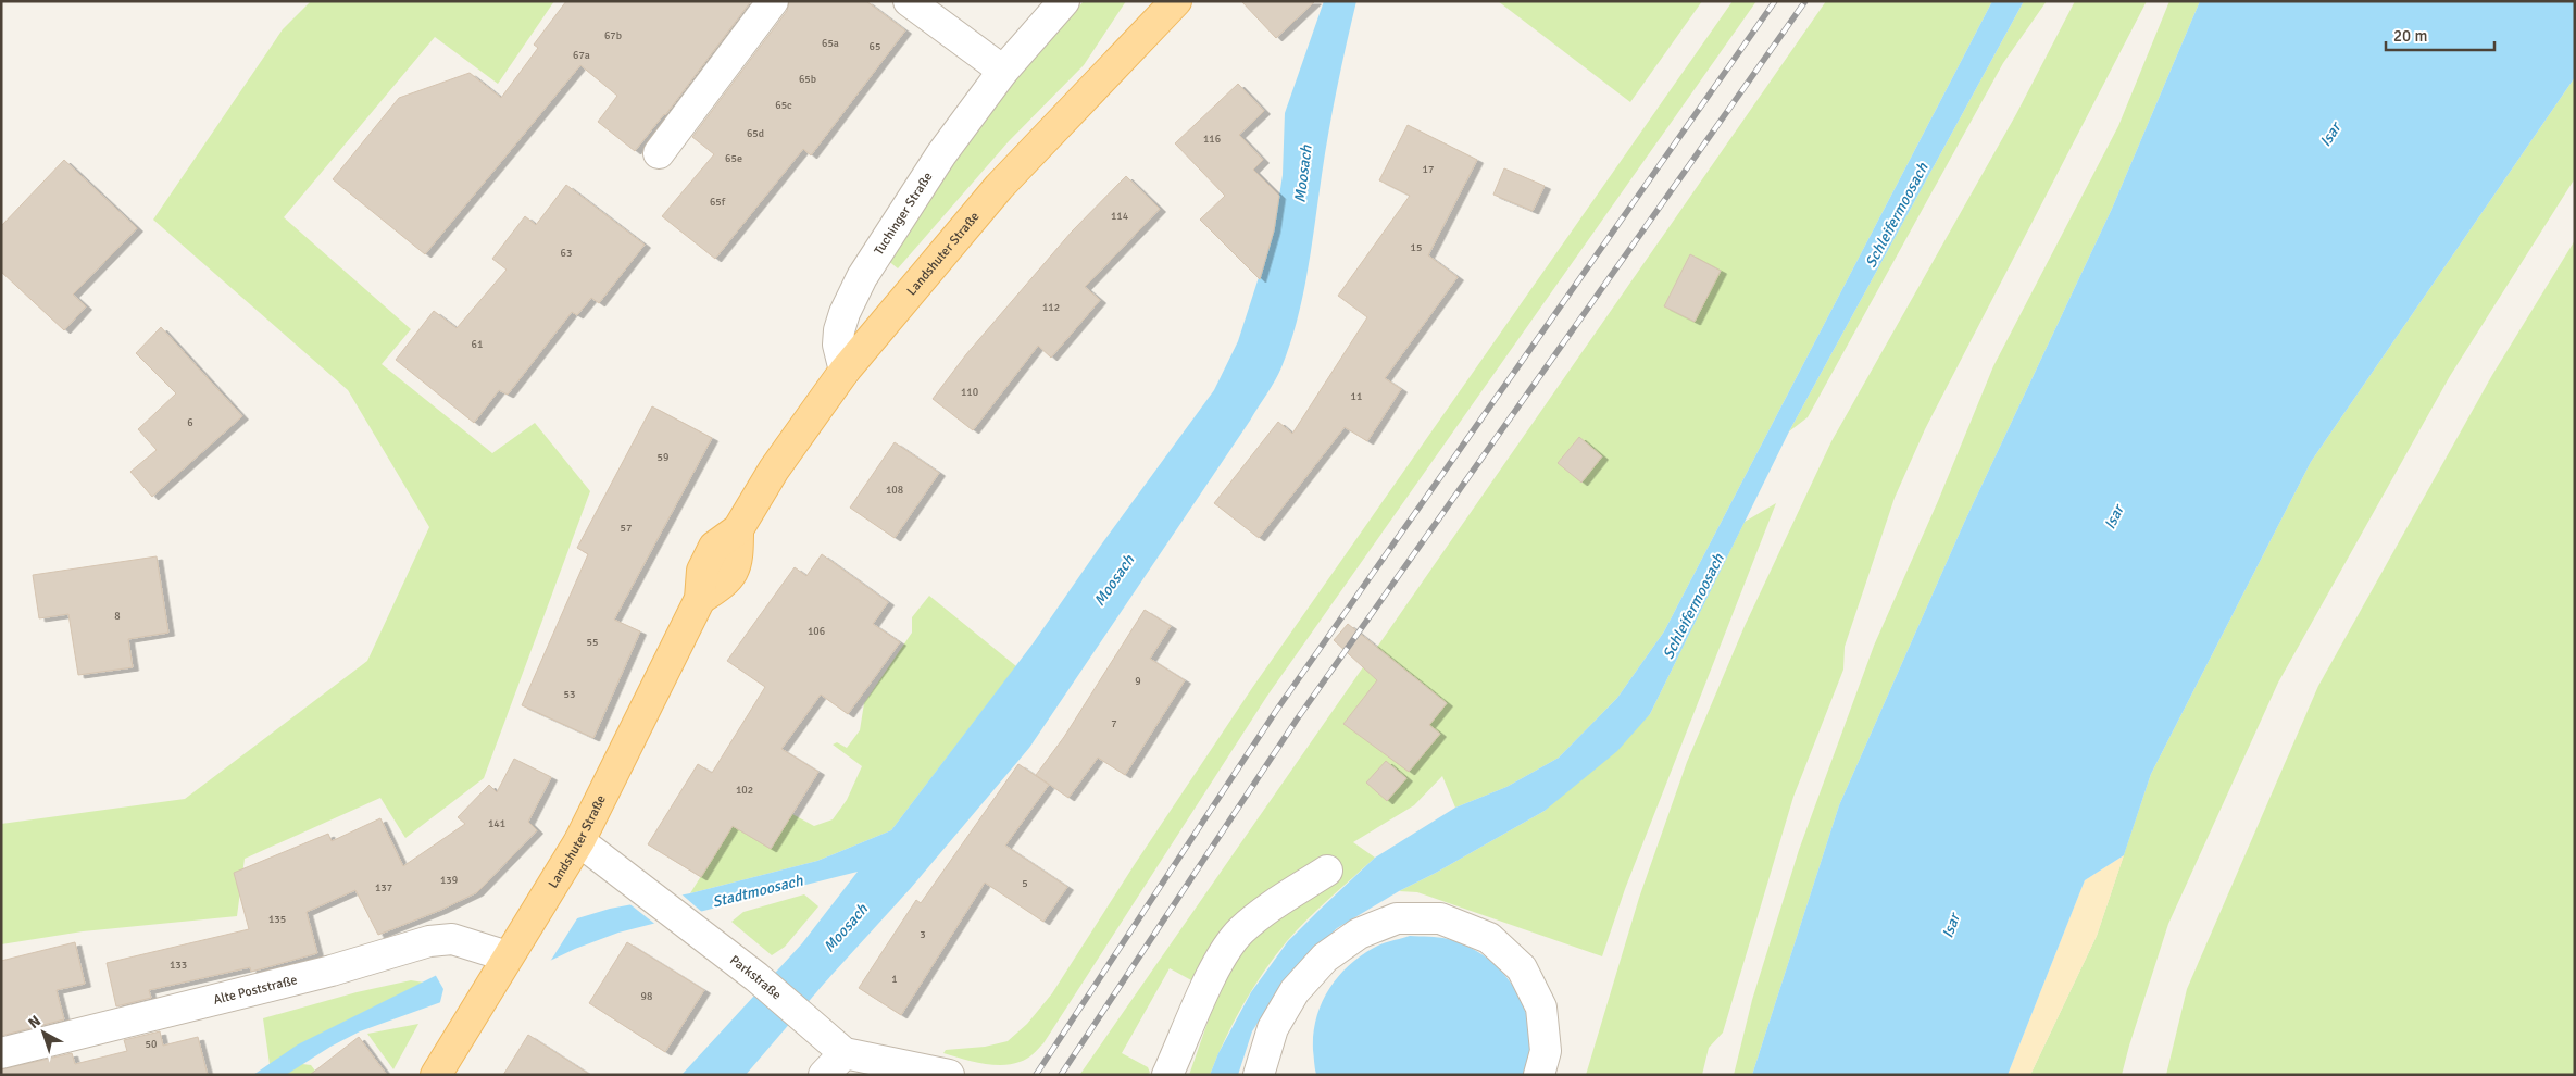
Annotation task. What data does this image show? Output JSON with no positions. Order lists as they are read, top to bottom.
{
  "streets": {
    "main road": ["Landshuter Straße"],
    "street": ["Tuchinger Straße", "Parkstraße", "Alte Poststraße"]
  },
  "crossings": [
    ["Tuchinger Straße", "Landshuter Straße"],
    ["Landshuter Straße", "Parkstraße"],
    ["Landshuter Straße", "Alte Poststraße"]
  ],
  "water": [
    "Isar",
    "Moosach",
    "Schleifermoosach",
    "Stadtmoosach"
  ],
  "house_numbers": [
    "67b",
    "65a",
    "65",
    "67a",
    "65b",
    "65c",
    "65d",
    "116",
    "65e",
    "17",
    "65f",
    "114",
    "15",
    "63",
    "112",
    "61",
    "110",
    "11",
    "6",
    "59",
    "108",
    "57",
    "8",
    "106",
    "55",
    "9",
    "53",
    "7",
    "102",
    "141",
    "139",
    "5",
    "137",
    "135",
    "3",
    "133",
    "1",
    "98",
    "50"
  ],
  "scale_bar": "20 m",
  "north": "top left"
}
